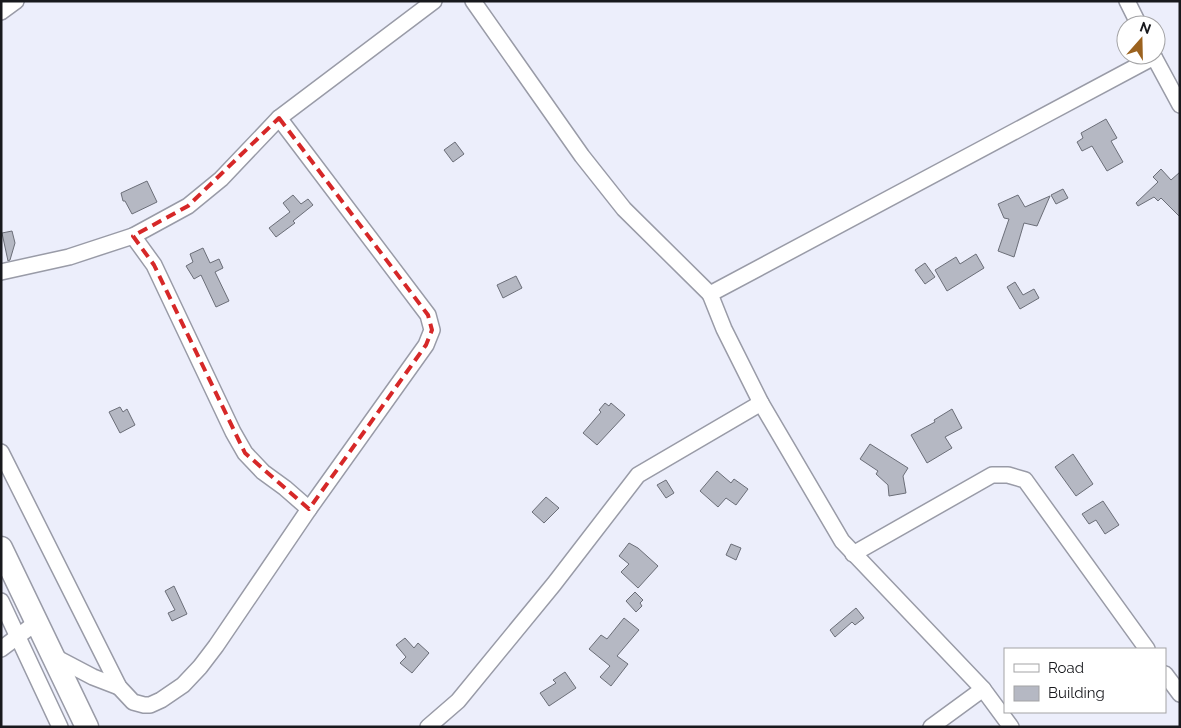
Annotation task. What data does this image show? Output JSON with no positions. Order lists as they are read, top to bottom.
{
  "legend": ["Road", "Building"],
  "north": "top"
}
